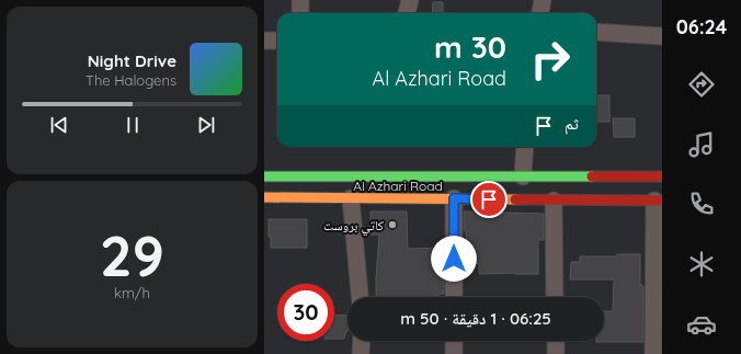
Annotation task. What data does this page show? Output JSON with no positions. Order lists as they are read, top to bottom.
{
  "streets": {
    "street": ["Al Azhari Road"]
  },
  "places": ["كاتي بروست"],
  "page": {
    "tabs": "06:24",
    "turn": ["30 m", "Al Azhari Road"],
    "song": ["Night Drive", "The Halogens"],
    "then": "ثم",
    "tile": ["29", "km/h"],
    "limit": "30",
    "trip": "06:25 · 1 دقيقة · 50 m"
  }
}
